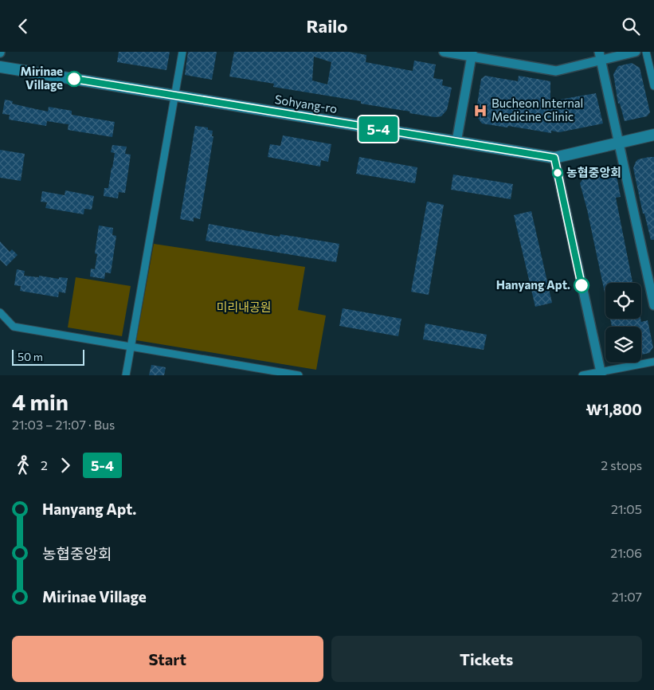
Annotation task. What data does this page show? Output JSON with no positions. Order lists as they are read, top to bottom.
{
  "streets": {
    "street": ["Sohyang-ro"]
  },
  "parks": ["미리내공원"],
  "places": {
    "other": ["Mirinae Village", "농협중앙회", "Hanyang Apt."],
    "hospital": ["Bucheon Internal Medicine Clinic"]
  },
  "lines": ["bus line 5-4"],
  "scale_bar": "50 m",
  "page": {
    "header": "Railo",
    "on_map": "5-4",
    "scale": "50 m",
    "heading": ["4 min", "21:03 – 21:07 · Bus", "₩1,800"],
    "legs": ["2", "5-4", "2 stops"],
    "list": [
      {
        "name": "Hanyang Apt.",
        "value": "21:05"
      },
      {
        "name": "농협중앙회",
        "value": "21:06"
      },
      {
        "name": "Mirinae Village",
        "value": "21:07"
      }
    ],
    "buttons": ["Start", "Tickets"]
  }
}
